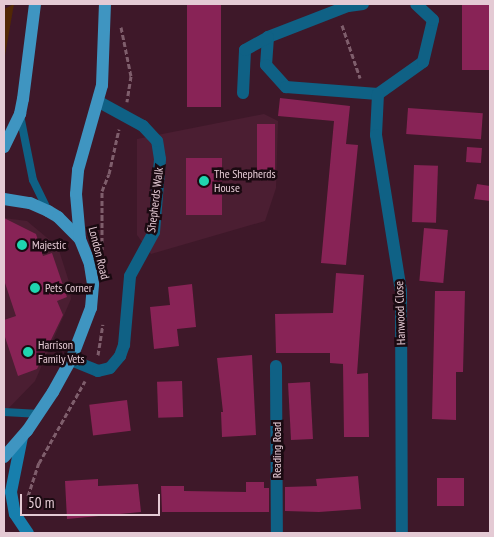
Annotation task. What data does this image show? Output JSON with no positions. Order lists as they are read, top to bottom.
{
  "streets": {
    "main road": ["London Road"],
    "street": ["Shepherds Walk", "Hanwood Close", "Reading Road"]
  },
  "crossings": [
    ["Shepherds Walk", "London Road"]
  ],
  "places": [
    "The Shepherds House",
    "Majestic",
    "Pets Corner",
    "Harrison Family Vets"
  ],
  "scale_bar": "50 m"
}
